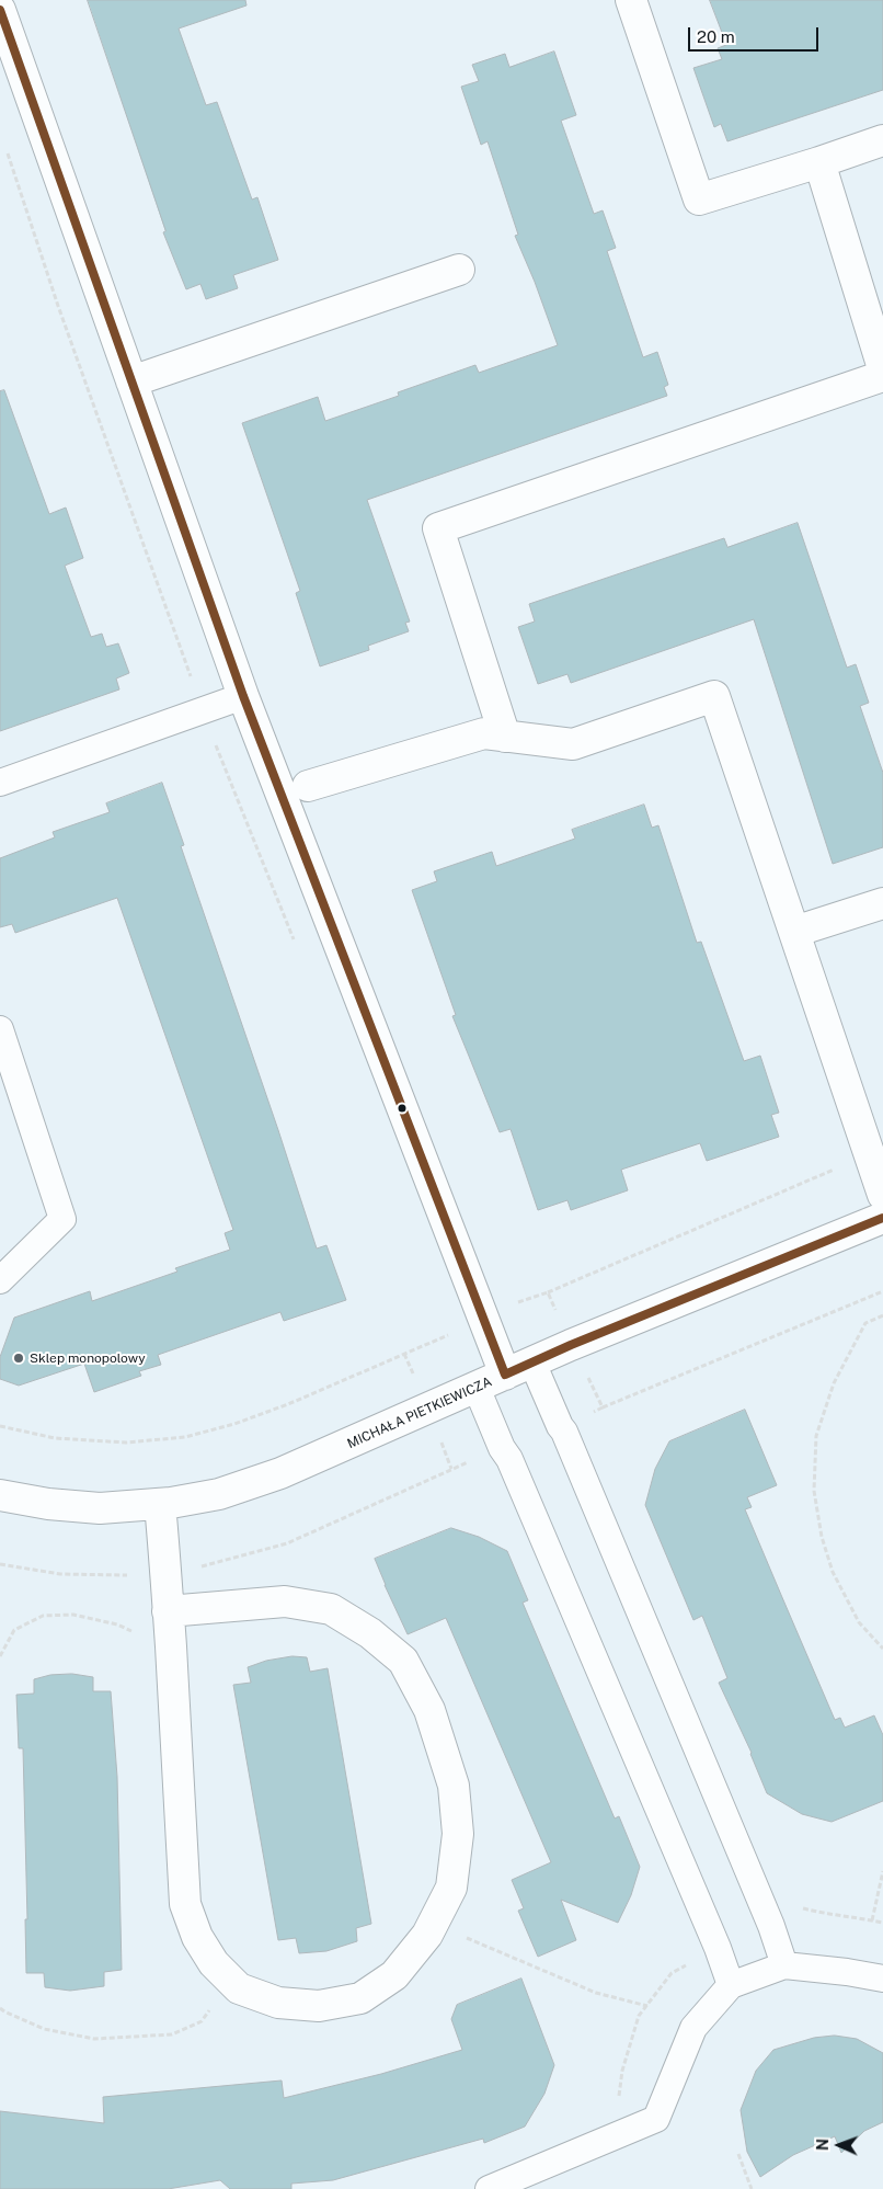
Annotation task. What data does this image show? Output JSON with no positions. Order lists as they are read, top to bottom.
{
  "streets": {
    "street": ["MICHAŁA PIETKIEWICZA"]
  },
  "places": ["Sklep monopolowy"],
  "scale_bar": "20 m",
  "north": "left"
}
